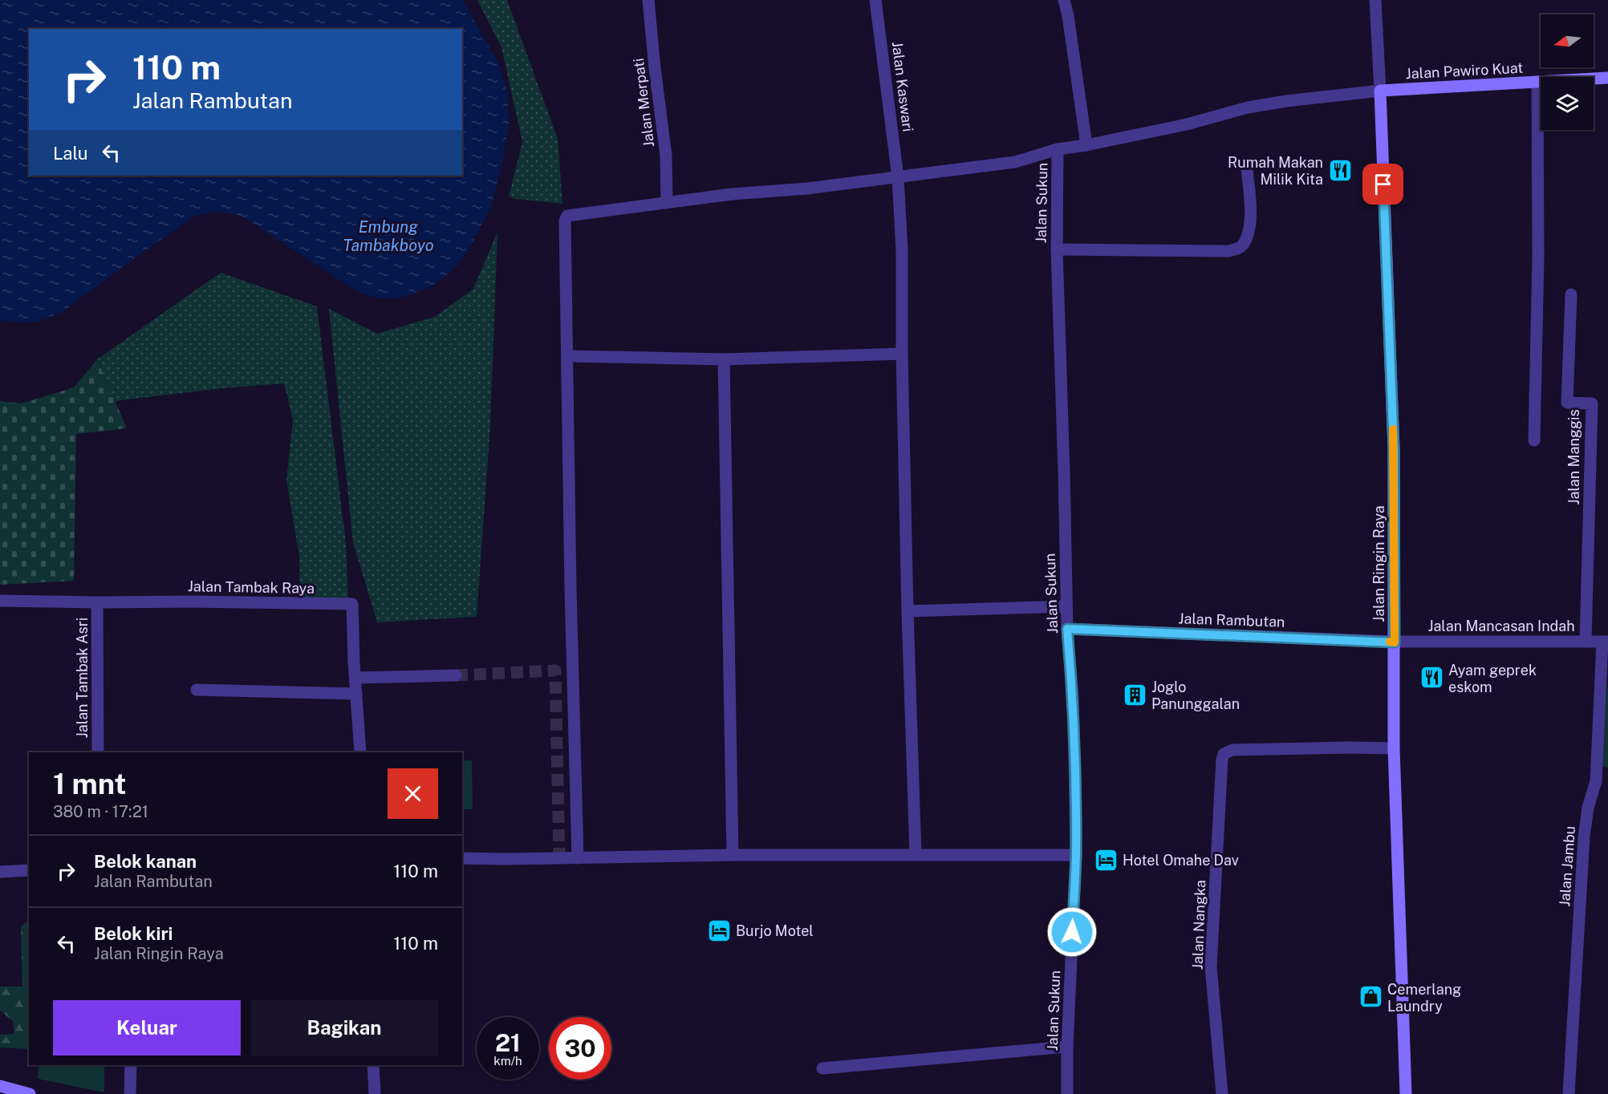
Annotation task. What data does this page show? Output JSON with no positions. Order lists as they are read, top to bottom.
{
  "streets": {
    "main road": ["Jalan Pawiro Kuat", "Jalan Ringin Raya"],
    "street": [
      "Jalan Kaswari",
      "Jalan Merpati",
      "Jalan Sukun",
      "Jalan Manggis",
      "Jalan Tambak Raya",
      "Jalan Rambutan",
      "Jalan Mancasan Indah",
      "Jalan Tambak Asri",
      "Jalan Jambu",
      "Jalan Nangka"
    ]
  },
  "crossings": [
    ["Jalan Pawiro Kuat", "Jalan Ringin Raya"],
    ["Jalan Sukun", "Jalan Rambutan"],
    ["Jalan Manggis", "Jalan Mancasan Indah"],
    ["Jalan Ringin Raya", "Jalan Rambutan"],
    ["Jalan Ringin Raya", "Jalan Mancasan Indah"],
    ["Jalan Ringin Raya", "Jalan Nangka"],
    ["Jalan Tambak Raya", "Jalan Tambak Asri"],
    ["Jalan Rambutan", "Jalan Mancasan Indah"],
    ["Jalan Mancasan Indah", "Jalan Jambu"]
  ],
  "water": ["Embung Tambakboyo"],
  "places": {
    "restaurant": ["Rumah Makan Milik Kita", "Ayam geprek eskom"],
    "building": ["Joglo Panunggalan"],
    "hotel": ["Hotel Omahe Dav", "Burjo Motel"],
    "shop": ["Cemerlang Laundry"]
  },
  "north": "left",
  "page": {
    "turn": ["110 m", "Jalan Rambutan"],
    "then": "Lalu",
    "heading": ["1 mnt", "380 m · 17:21"],
    "list": [
      {
        "name": "Belok kanan",
        "note": "Jalan Rambutan",
        "value": "110 m"
      },
      {
        "name": "Belok kiri",
        "note": "Jalan Ringin Raya",
        "value": "110 m"
      }
    ],
    "buttons": ["Keluar", "Bagikan"],
    "speed": "21 km/h",
    "limit": "30"
  }
}
